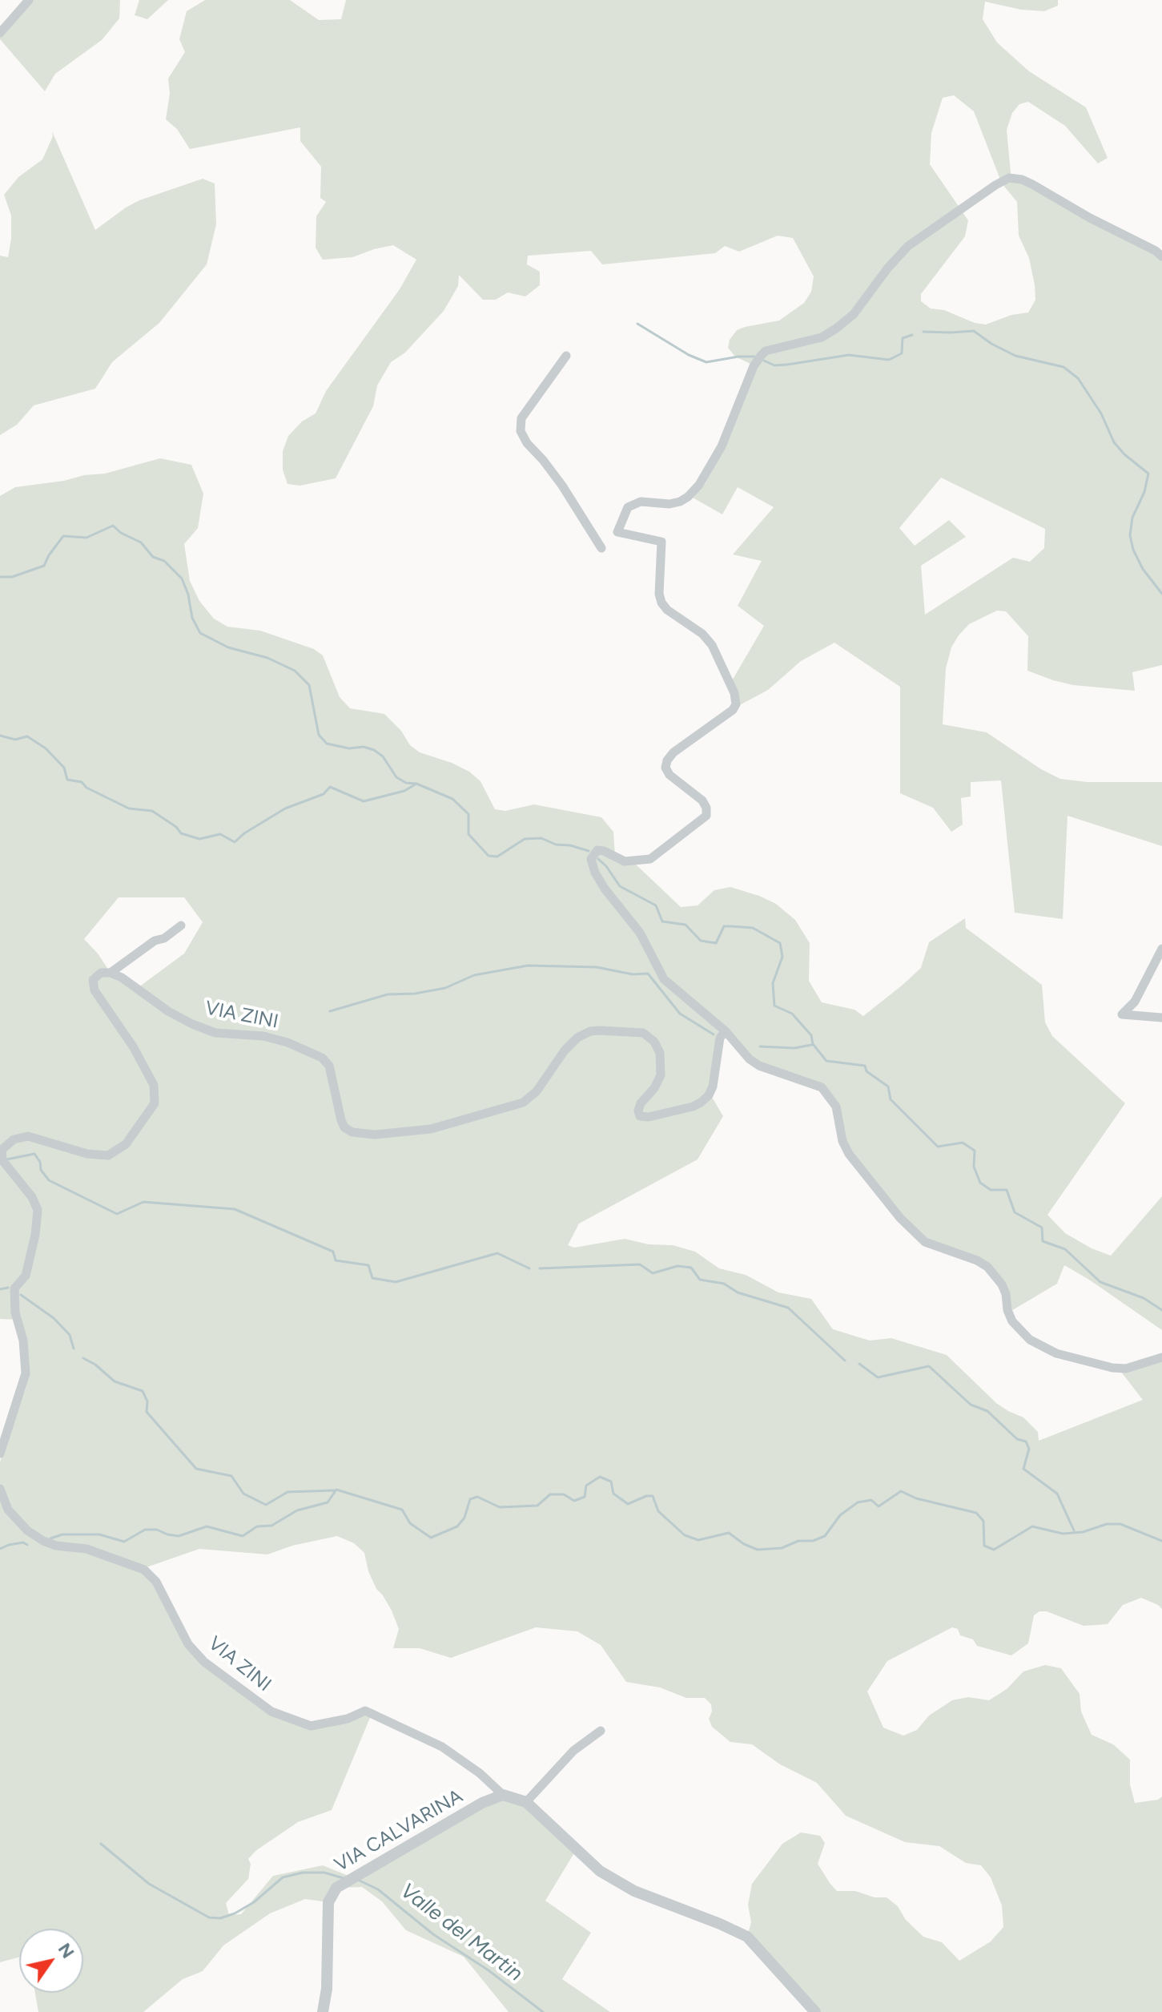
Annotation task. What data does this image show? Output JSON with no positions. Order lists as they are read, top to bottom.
{
  "streets": {
    "street": ["VIA ZINI", "VIA CALVARINA"]
  },
  "crossings": [
    ["VIA ZINI", "VIA CALVARINA"]
  ],
  "water": ["Valle del Martin"],
  "north": "top right"
}
